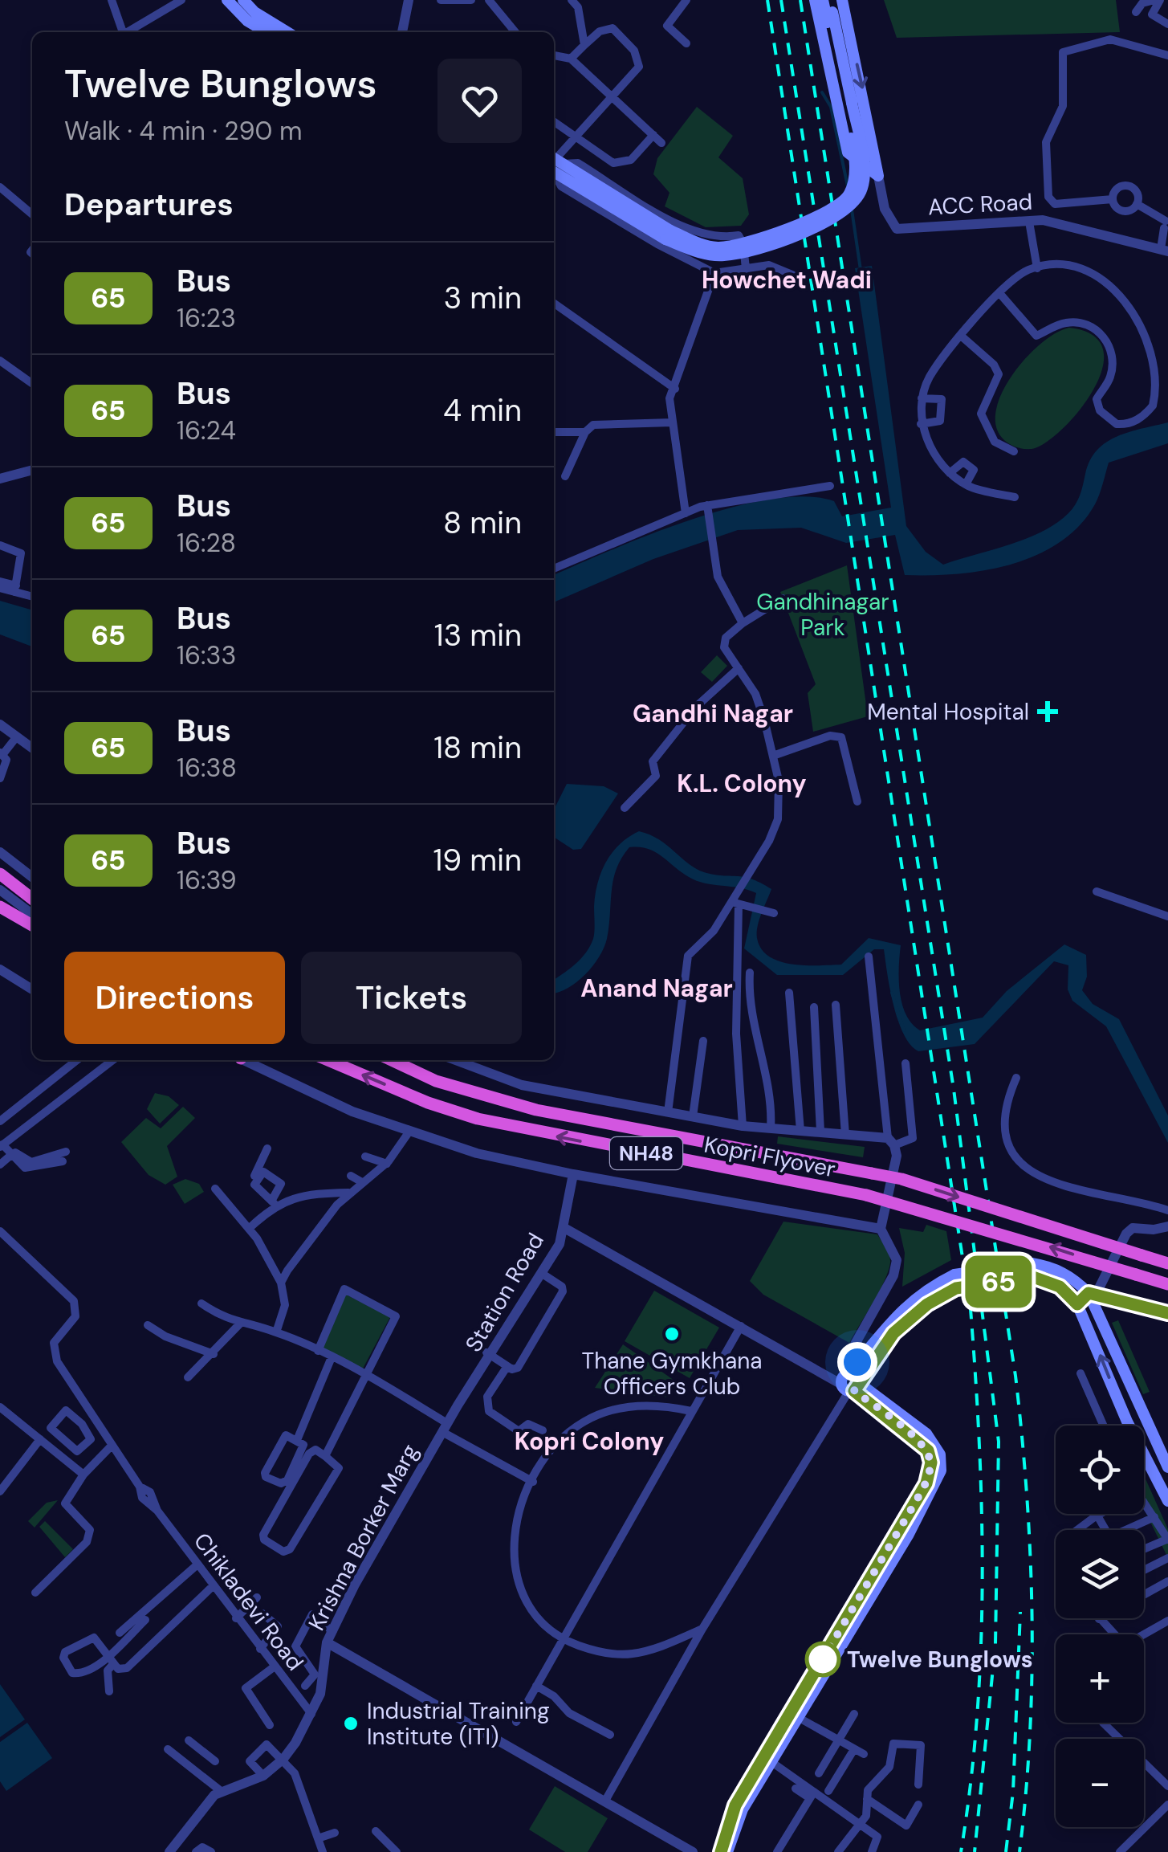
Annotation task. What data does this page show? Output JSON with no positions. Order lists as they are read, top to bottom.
{
  "streets": {
    "highway": ["NH48", "Kopri Flyover"],
    "street": [
      "ACC Road",
      "Station Road",
      "Krishna Borker Marg",
      "Chikladevi Road"
    ]
  },
  "crossings": [
    ["Station Road", "Krishna Borker Marg"],
    ["Krishna Borker Marg", "Chikladevi Road"]
  ],
  "districts": [
    "Howchet Wadi",
    "Gandhi Nagar",
    "K.L. Colony",
    "Anand Nagar",
    "Kopri Colony"
  ],
  "parks": ["Gandhinagar Park"],
  "places": {
    "health": ["Mental Hospital"],
    "other": ["Thane Gymkhana Officers Club", "Twelve Bunglows", "Industrial Training Institute (ITI)"]
  },
  "lines": ["bus line 65"],
  "page": {
    "on_map": "65",
    "heading": [
      ["Twelve Bunglows", "Walk · 4 min · 290 m"],
      "Departures"
    ],
    "list": [
      {
        "mark": "65",
        "name": "Bus",
        "note": "16:23",
        "value": "3 min"
      },
      {
        "mark": "65",
        "name": "Bus",
        "note": "16:24",
        "value": "4 min"
      },
      {
        "mark": "65",
        "name": "Bus",
        "note": "16:28",
        "value": "8 min"
      },
      {
        "mark": "65",
        "name": "Bus",
        "note": "16:33",
        "value": "13 min"
      },
      {
        "mark": "65",
        "name": "Bus",
        "note": "16:38",
        "value": "18 min"
      },
      {
        "mark": "65",
        "name": "Bus",
        "note": "16:39",
        "value": "19 min"
      }
    ],
    "buttons": ["Directions", "Tickets"],
    "map_buttons": ["+", "−"]
  }
}
